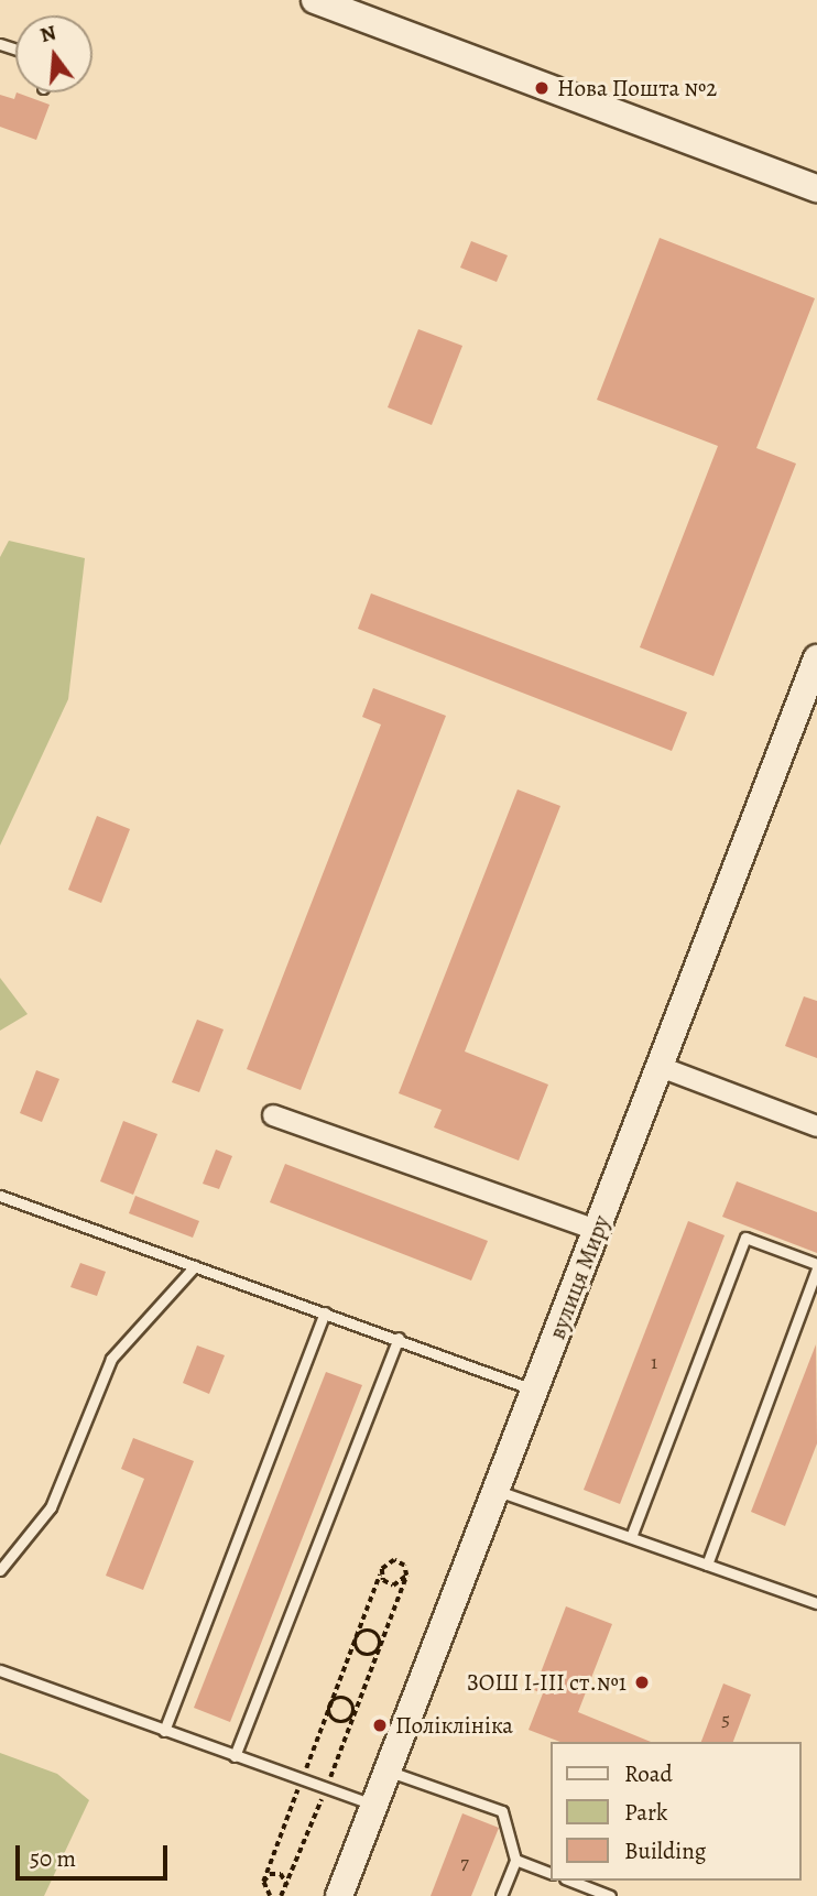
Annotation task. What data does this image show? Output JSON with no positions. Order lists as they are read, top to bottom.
{
  "streets": {
    "main road": ["вулиця Миру"]
  },
  "places": ["Нова Пошта №2", "ЗОШ I-III ст.№1", "Поліклініка"],
  "house_numbers": ["1", "5", "7"],
  "legend": ["Road", "Park", "Building"],
  "scale_bar": "50 m",
  "north": "top"
}
